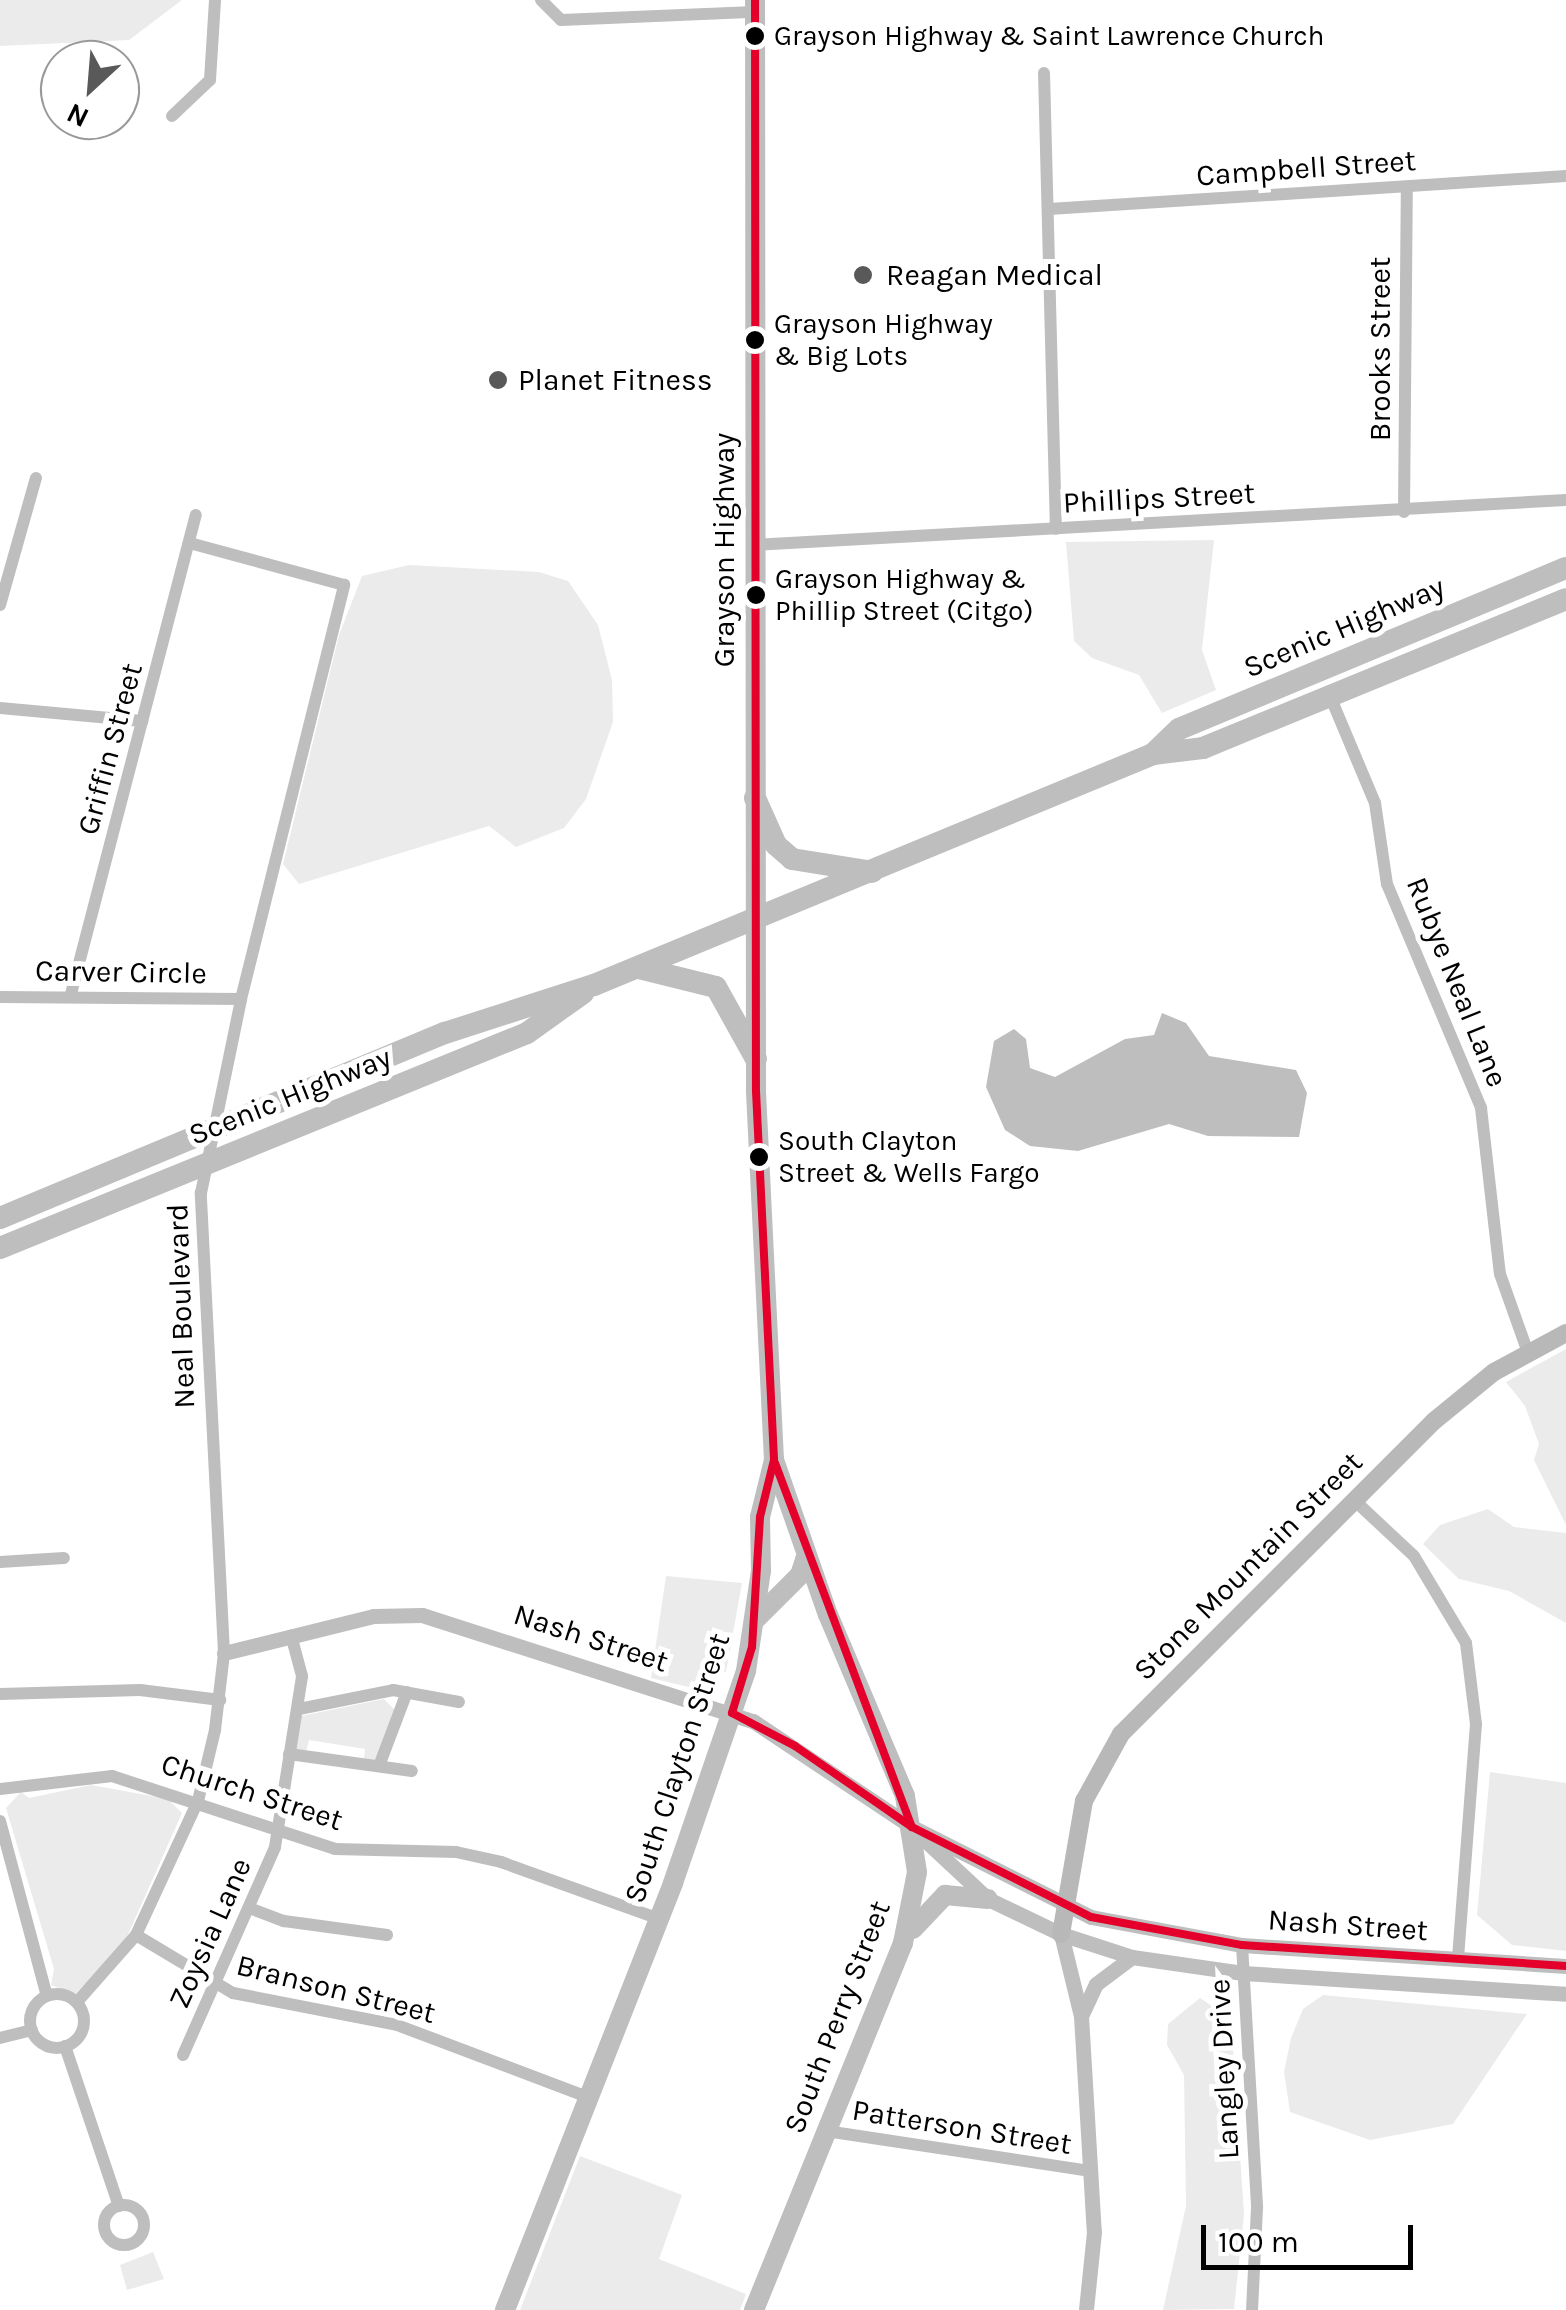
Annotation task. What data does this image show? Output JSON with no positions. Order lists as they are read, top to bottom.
{
  "streets": {
    "highway": ["Scenic Highway"],
    "main road": [
      "Grayson Highway",
      "Stone Mountain Street",
      "South Clayton Street",
      "South Perry Street"
    ],
    "street": [
      "Campbell Street",
      "Brooks Street",
      "Phillips Street",
      "Griffin Street",
      "Carver Circle",
      "Rubye Neal Lane",
      "Neal Boulevard",
      "Nash Street",
      "Church Street",
      "Zoysia Lane",
      "Branson Street",
      "Langley Drive",
      "Patterson Street"
    ]
  },
  "crossings": [
    ["Campbell Street", "Brooks Street"],
    ["Brooks Street", "Phillips Street"],
    ["Phillips Street", "Grayson Highway"],
    ["Grayson Highway", "Scenic Highway"],
    ["Grayson Highway", "South Clayton Street"],
    ["Scenic Highway", "Rubye Neal Lane"],
    ["Scenic Highway", "Neal Boulevard"],
    ["Scenic Highway", "South Clayton Street"],
    ["Griffin Street", "Carver Circle"],
    ["Griffin Street", "Neal Boulevard"],
    ["Carver Circle", "Neal Boulevard"],
    ["Rubye Neal Lane", "Stone Mountain Street"],
    ["Neal Boulevard", "Nash Street"],
    ["Neal Boulevard", "Church Street"],
    ["Neal Boulevard", "Branson Street"],
    ["Stone Mountain Street", "Nash Street"],
    ["Nash Street", "South Clayton Street"],
    ["Nash Street", "Zoysia Lane"],
    ["Nash Street", "South Perry Street"],
    ["Nash Street", "Langley Drive"],
    ["South Clayton Street", "Church Street"],
    ["South Clayton Street", "Branson Street"],
    ["South Clayton Street", "South Perry Street"],
    ["Church Street", "Zoysia Lane"],
    ["Zoysia Lane", "Branson Street"],
    ["South Perry Street", "Patterson Street"]
  ],
  "places": [
    "Grayson Highway & Saint Lawrence Church",
    "Reagan Medical",
    "Grayson Highway & Big Lots",
    "Planet Fitness",
    "Grayson Highway & Phillip Street (Citgo)",
    "South Clayton Street & Wells Fargo"
  ],
  "scale_bar": "100 m",
  "north": "bottom left"
}
